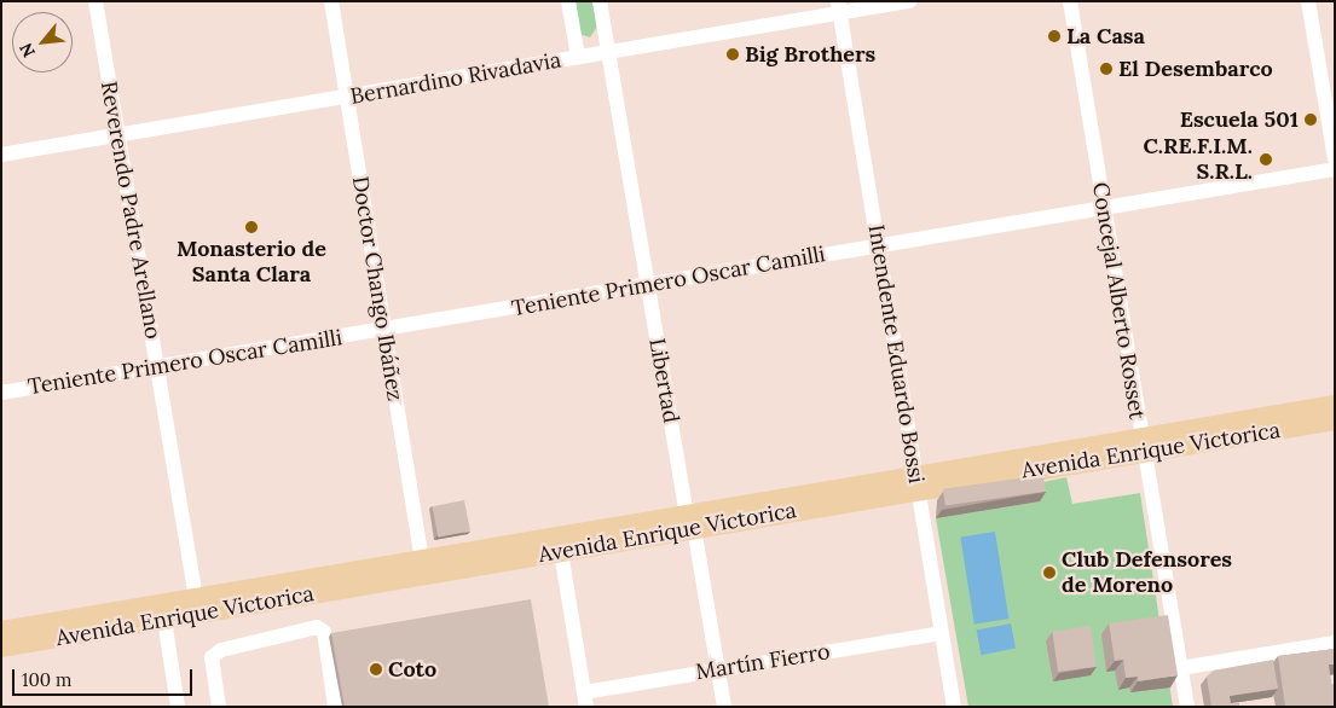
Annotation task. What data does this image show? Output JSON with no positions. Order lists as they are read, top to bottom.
{
  "streets": {
    "main road": ["Avenida Enrique Victorica"],
    "street": [
      "Bernardino Rivadavia",
      "Reverendo Padre Arellano",
      "Teniente Primero Oscar Camilli",
      "Doctor Chango Ibáñez",
      "Concejal Alberto Rosset",
      "Intendente Eduardo Bossi",
      "Libertad",
      "Martín Fierro"
    ]
  },
  "crossings": [
    ["Bernardino Rivadavia", "Reverendo Padre Arellano"],
    ["Bernardino Rivadavia", "Doctor Chango Ibáñez"],
    ["Bernardino Rivadavia", "Intendente Eduardo Bossi"],
    ["Bernardino Rivadavia", "Libertad"],
    ["Reverendo Padre Arellano", "Teniente Primero Oscar Camilli"],
    ["Reverendo Padre Arellano", "Avenida Enrique Victorica"],
    ["Teniente Primero Oscar Camilli", "Doctor Chango Ibáñez"],
    ["Teniente Primero Oscar Camilli", "Concejal Alberto Rosset"],
    ["Teniente Primero Oscar Camilli", "Intendente Eduardo Bossi"],
    ["Teniente Primero Oscar Camilli", "Libertad"],
    ["Doctor Chango Ibáñez", "Avenida Enrique Victorica"],
    ["Concejal Alberto Rosset", "Avenida Enrique Victorica"],
    ["Intendente Eduardo Bossi", "Avenida Enrique Victorica"],
    ["Intendente Eduardo Bossi", "Martín Fierro"],
    ["Libertad", "Avenida Enrique Victorica"],
    ["Libertad", "Martín Fierro"]
  ],
  "places": [
    "La Casa",
    "Big Brothers",
    "El Desembarco",
    "Escuela 501",
    "C.RE.F.I.M. S.R.L.",
    "Monasterio de Santa Clara",
    "Club Defensores de Moreno",
    "Coto"
  ],
  "scale_bar": "100 m",
  "north": "bottom left"
}
